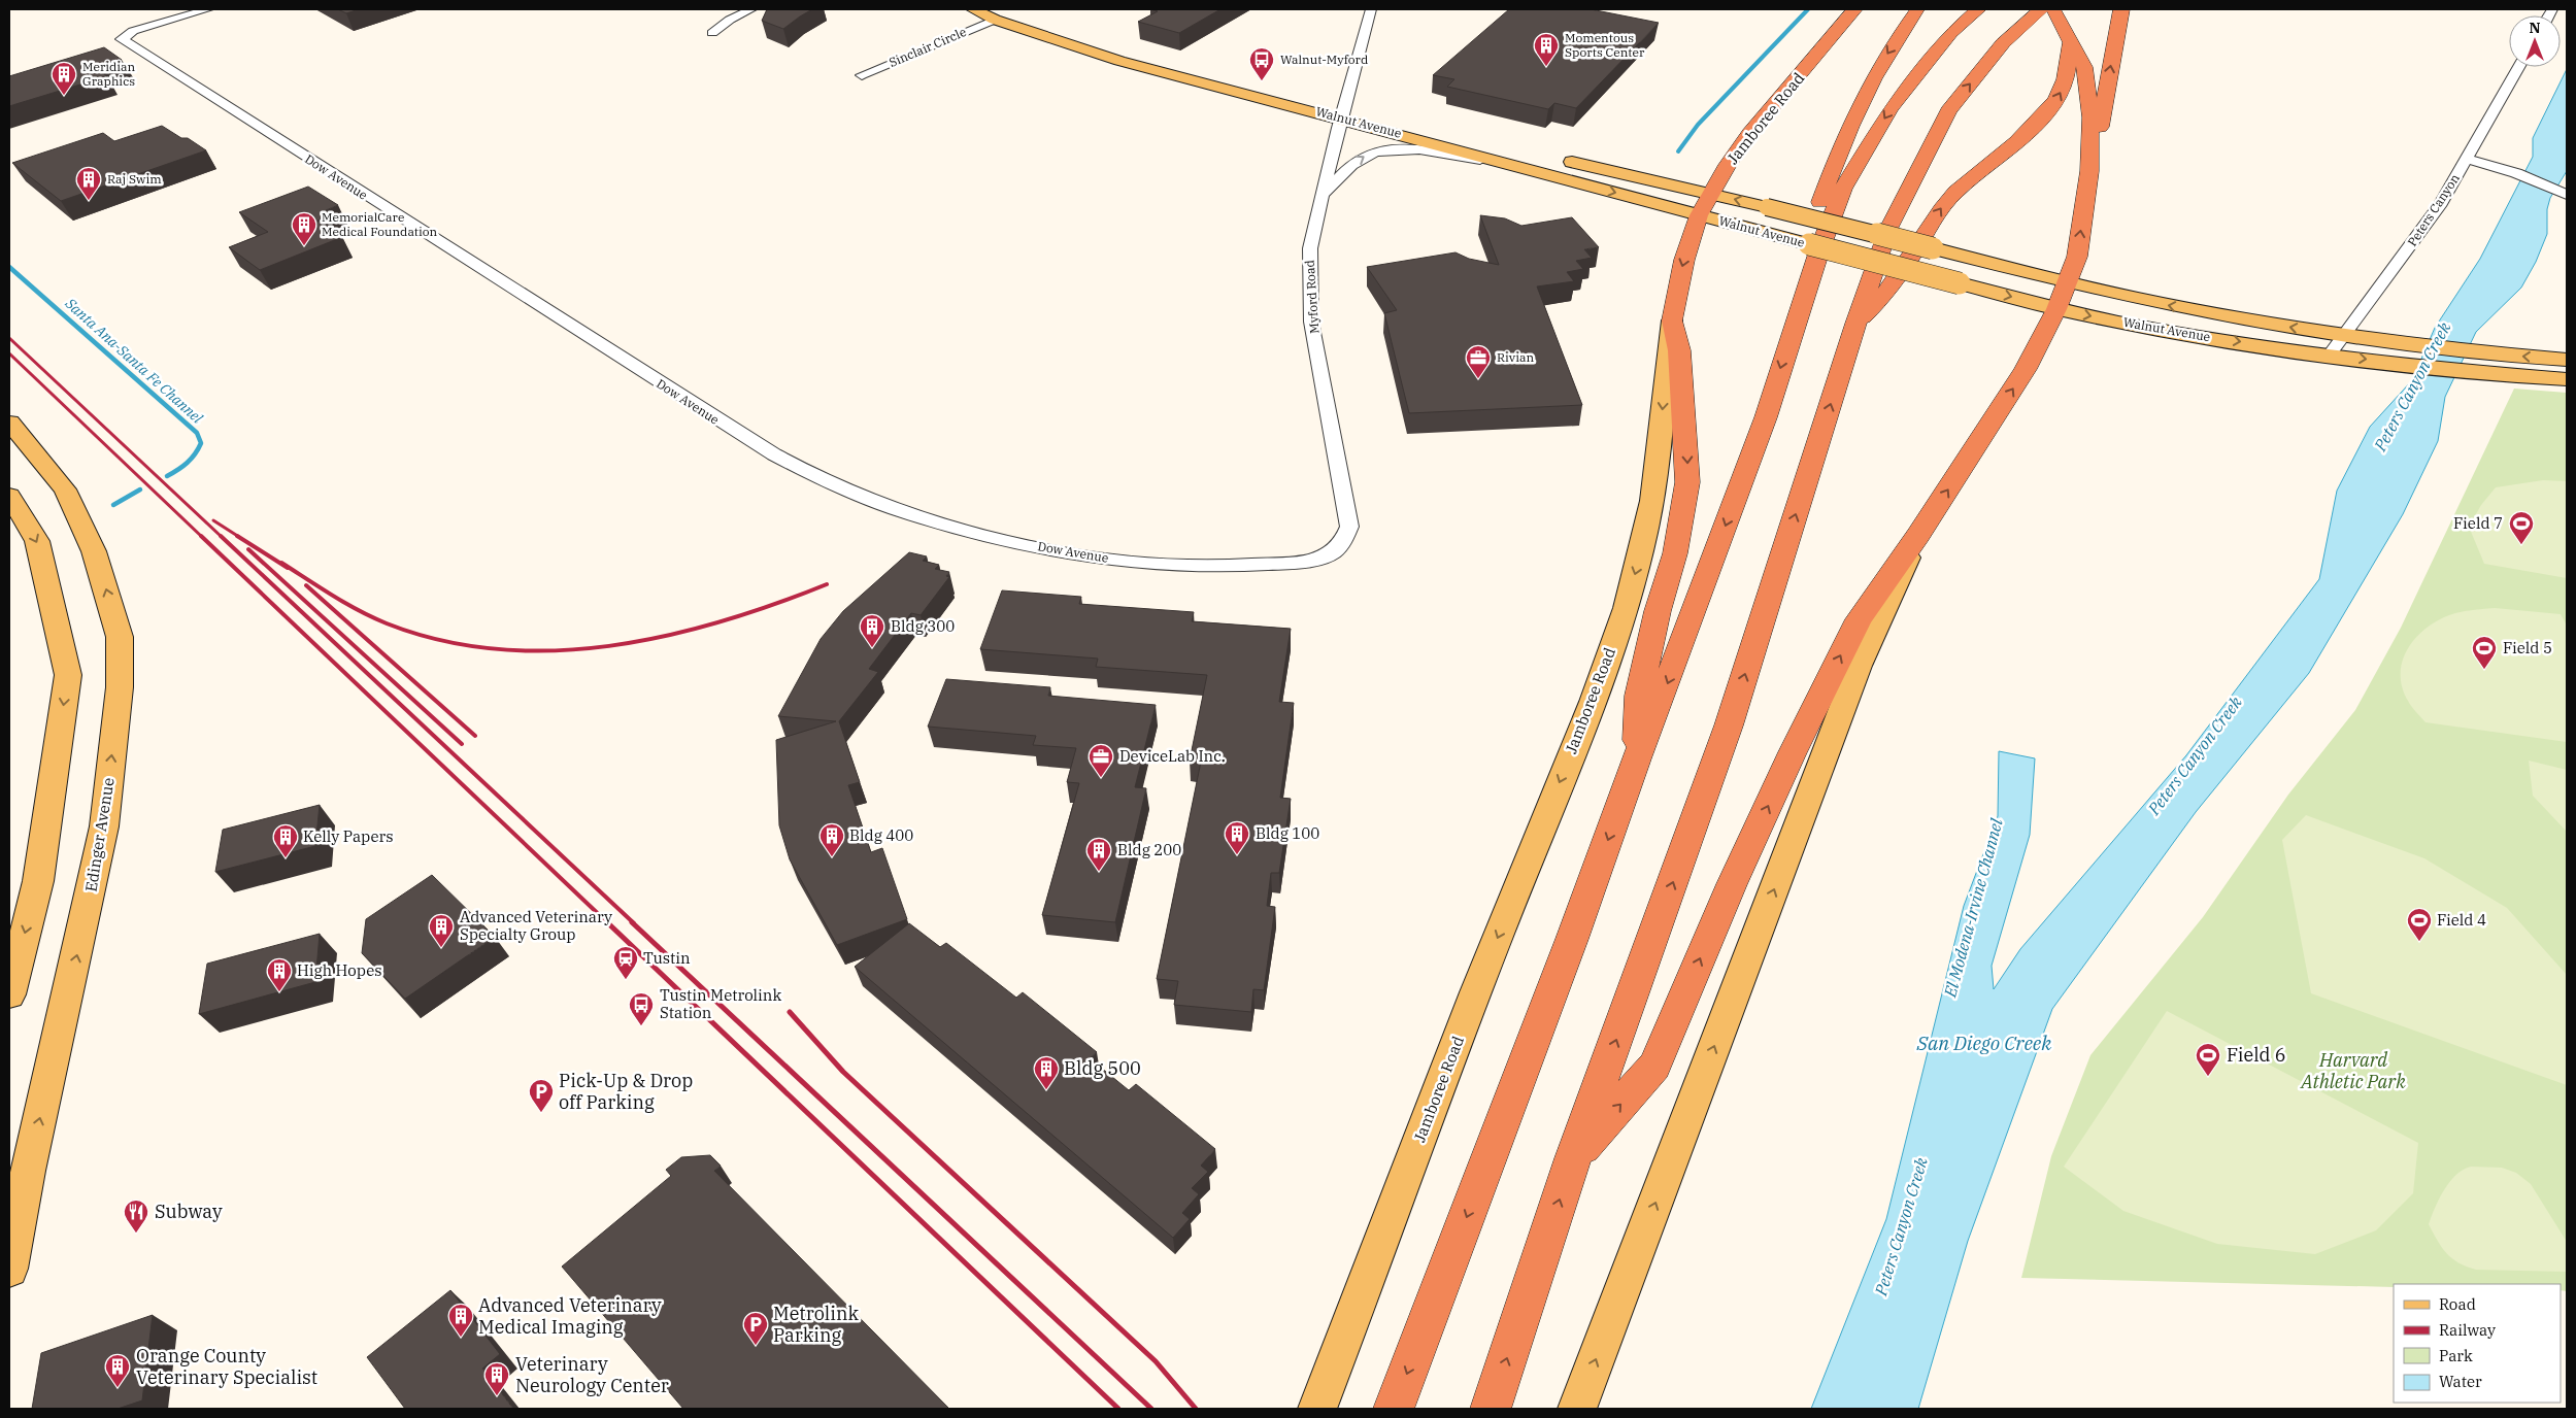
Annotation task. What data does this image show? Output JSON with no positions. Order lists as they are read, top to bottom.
{
  "streets": {
    "highway": ["Jamboree Road"],
    "main road": ["Walnut Avenue", "Edinger Avenue"],
    "street": [
      "Sinclair Circle",
      "Dow Avenue",
      "Peters Canyon",
      "Myford Road"
    ]
  },
  "crossings": [
    ["Sinclair Circle", "Walnut Avenue"],
    ["Jamboree Road", "Walnut Avenue"],
    ["Walnut Avenue", "Peters Canyon"],
    ["Walnut Avenue", "Myford Road"],
    ["Dow Avenue", "Myford Road"]
  ],
  "water": [
    "Santa Ana-Santa Fe Channel",
    "Peters Canyon Creek",
    "El Modena-Irvine Channel",
    "San Diego Creek"
  ],
  "parks": ["Harvard Athletic Park"],
  "places": {
    "building": [
      "Momentous Sports Center",
      "Meridian Graphics",
      "Raj Swim",
      "MemorialCare Medical Foundation",
      "Bldg 300",
      "Bldg 100",
      "Bldg 400",
      "Kelly Papers",
      "Bldg 200",
      "Advanced Veterinary Specialty Group",
      "High Hopes",
      "Bldg 500",
      "Advanced Veterinary Medical Imaging",
      "Orange County Veterinary Specialist",
      "Veterinary Neurology Center"
    ],
    "bus stop": ["Walnut-Myford", "Tustin Metrolink Station"],
    "office": ["Rivian", "DeviceLab Inc."],
    "sports": [
      "Field 7",
      "Field 5",
      "Field 4",
      "Field 6"
    ],
    "station": ["Tustin"],
    "parking": ["Pick-Up & Drop off Parking", "Metrolink Parking"],
    "restaurant": ["Subway"]
  },
  "legend": [
    "Road",
    "Railway",
    "Park",
    "Water"
  ],
  "north": "top"
}
